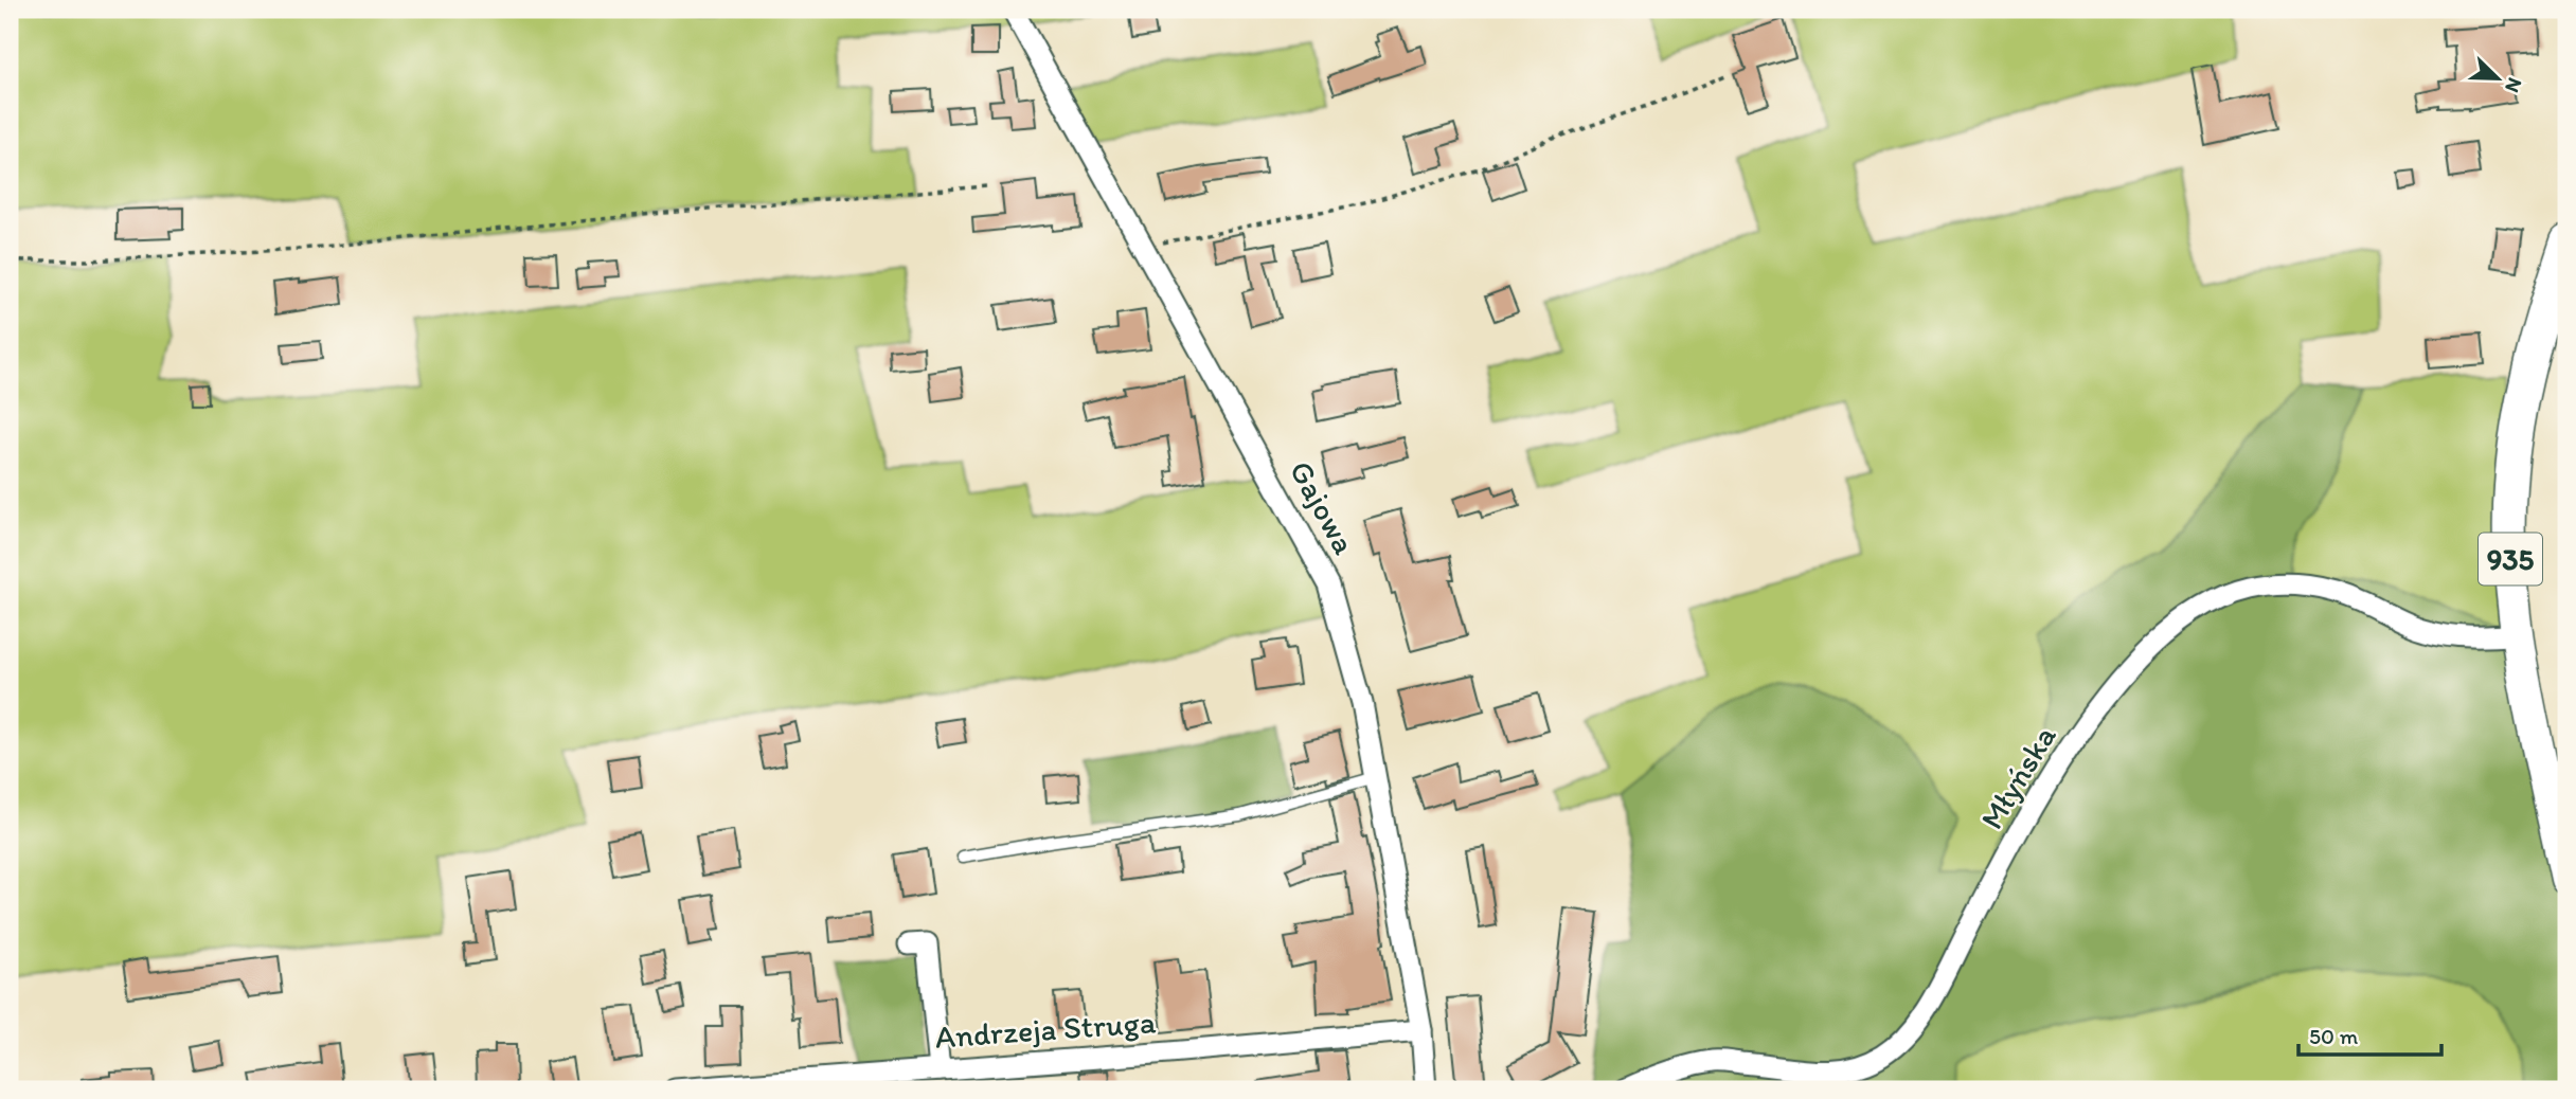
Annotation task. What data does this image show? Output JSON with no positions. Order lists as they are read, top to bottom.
{
  "streets": {
    "main road": ["935"],
    "street": ["Gajowa", "Młyńska", "Andrzeja Struga"]
  },
  "crossings": [
    ["Gajowa", "Andrzeja Struga"],
    ["935", "Młyńska"]
  ],
  "scale_bar": "50 m",
  "north": "bottom right"
}
